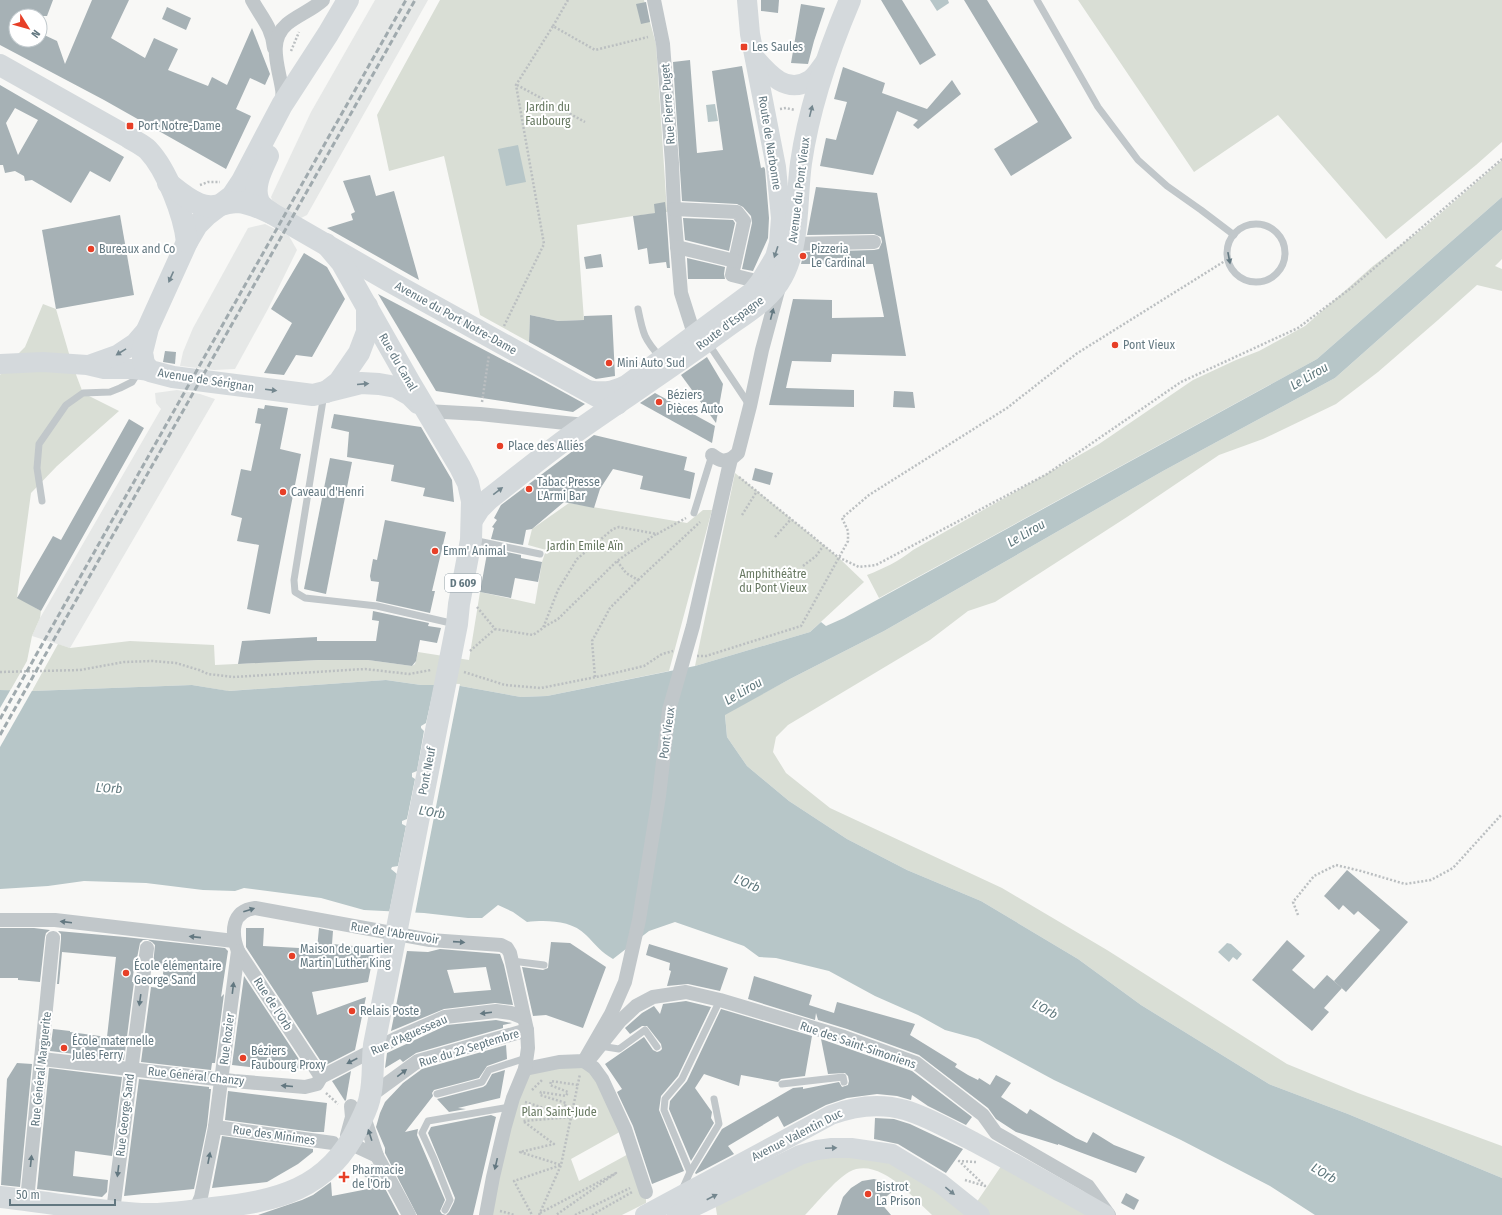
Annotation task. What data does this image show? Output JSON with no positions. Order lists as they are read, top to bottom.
{
  "streets": {
    "main road": [
      "Route de Narbonne",
      "Avenue du Pont Vieux",
      "Avenue du Port Notre-Dame",
      "Route d'Espagne",
      "Rue du Canal",
      "Avenue de Sérignan",
      "D 609",
      "Pont Neuf",
      "Avenue Valentin Duc"
    ],
    "street": [
      "Rue Pierre Puget",
      "Pont Vieux",
      "Rue de l'Abreuvoir",
      "Rue de l'Orb",
      "Rue d'Aguesseau",
      "Rue Rozier",
      "Rue des Saint-Simoniens",
      "Rue du 22 Septembre",
      "Rue Général Marguerite",
      "Rue Général Chanzy",
      "Rue George Sand",
      "Rue des Minimes"
    ]
  },
  "crossings": [
    ["Rue Pierre Puget", "Route d'Espagne"],
    ["Route de Narbonne", "Route d'Espagne"],
    ["Avenue du Pont Vieux", "Route d'Espagne"],
    ["Avenue du Pont Vieux", "Pont Vieux"],
    ["Avenue du Port Notre-Dame", "Route d'Espagne"],
    ["Avenue du Port Notre-Dame", "Rue du Canal"],
    ["Route d'Espagne", "Rue du Canal"],
    ["Route d'Espagne", "Pont Neuf"],
    ["Rue du Canal", "Avenue de Sérignan"],
    ["Pont Neuf", "Rue Rozier"],
    ["Pont Neuf", "Rue du 22 Septembre"],
    ["Pont Neuf", "Rue des Minimes"],
    ["Rue de l'Abreuvoir", "Rue de l'Orb"],
    ["Rue de l'Abreuvoir", "Rue d'Aguesseau"],
    ["Rue de l'Abreuvoir", "Rue Rozier"],
    ["Rue de l'Abreuvoir", "Rue du 22 Septembre"],
    ["Rue de l'Orb", "Rue d'Aguesseau"],
    ["Rue de l'Orb", "Rue Rozier"],
    ["Rue de l'Orb", "Rue Général Chanzy"],
    ["Rue d'Aguesseau", "Rue du 22 Septembre"],
    ["Rue d'Aguesseau", "Rue Général Chanzy"],
    ["Rue Rozier", "Rue Général Chanzy"],
    ["Rue Rozier", "Rue des Minimes"],
    ["Rue Général Marguerite", "Rue Général Chanzy"],
    ["Rue Général Chanzy", "Rue George Sand"]
  ],
  "one_way": [
    "Route de Narbonne",
    "Rue d'Aguesseau",
    "Rue Rozier",
    "Rue du 22 Septembre",
    "Rue Général Marguerite",
    "Rue Général Chanzy",
    "Rue George Sand"
  ],
  "water": ["Le Lirou", "L'Orb"],
  "parks": [
    "Jardin du Faubourg",
    "Jardin Emile Aïn",
    "Amphithéâtre du Pont Vieux",
    "Plan Saint-Jude"
  ],
  "places": {
    "transit": ["Les Saules", "Port Notre-Dame"],
    "other": [
      "Bureaux and Co",
      "Pizzeria Le Cardinal",
      "Pont Vieux",
      "Mini Auto Sud",
      "Béziers Pièces Auto",
      "Place des Alliés",
      "Tabac Presse L'Armi Bar",
      "Caveau d'Henri",
      "Emm' Animal",
      "Maison de quartier Martin Luther King",
      "École élémentaire George Sand",
      "Relais Poste",
      "École maternelle Jules Ferry",
      "Béziers Faubourg Proxy",
      "Bistrot La Prison"
    ],
    "health": ["Pharmacie de l'Orb"]
  },
  "scale_bar": "50 m",
  "north": "bottom right"
}
